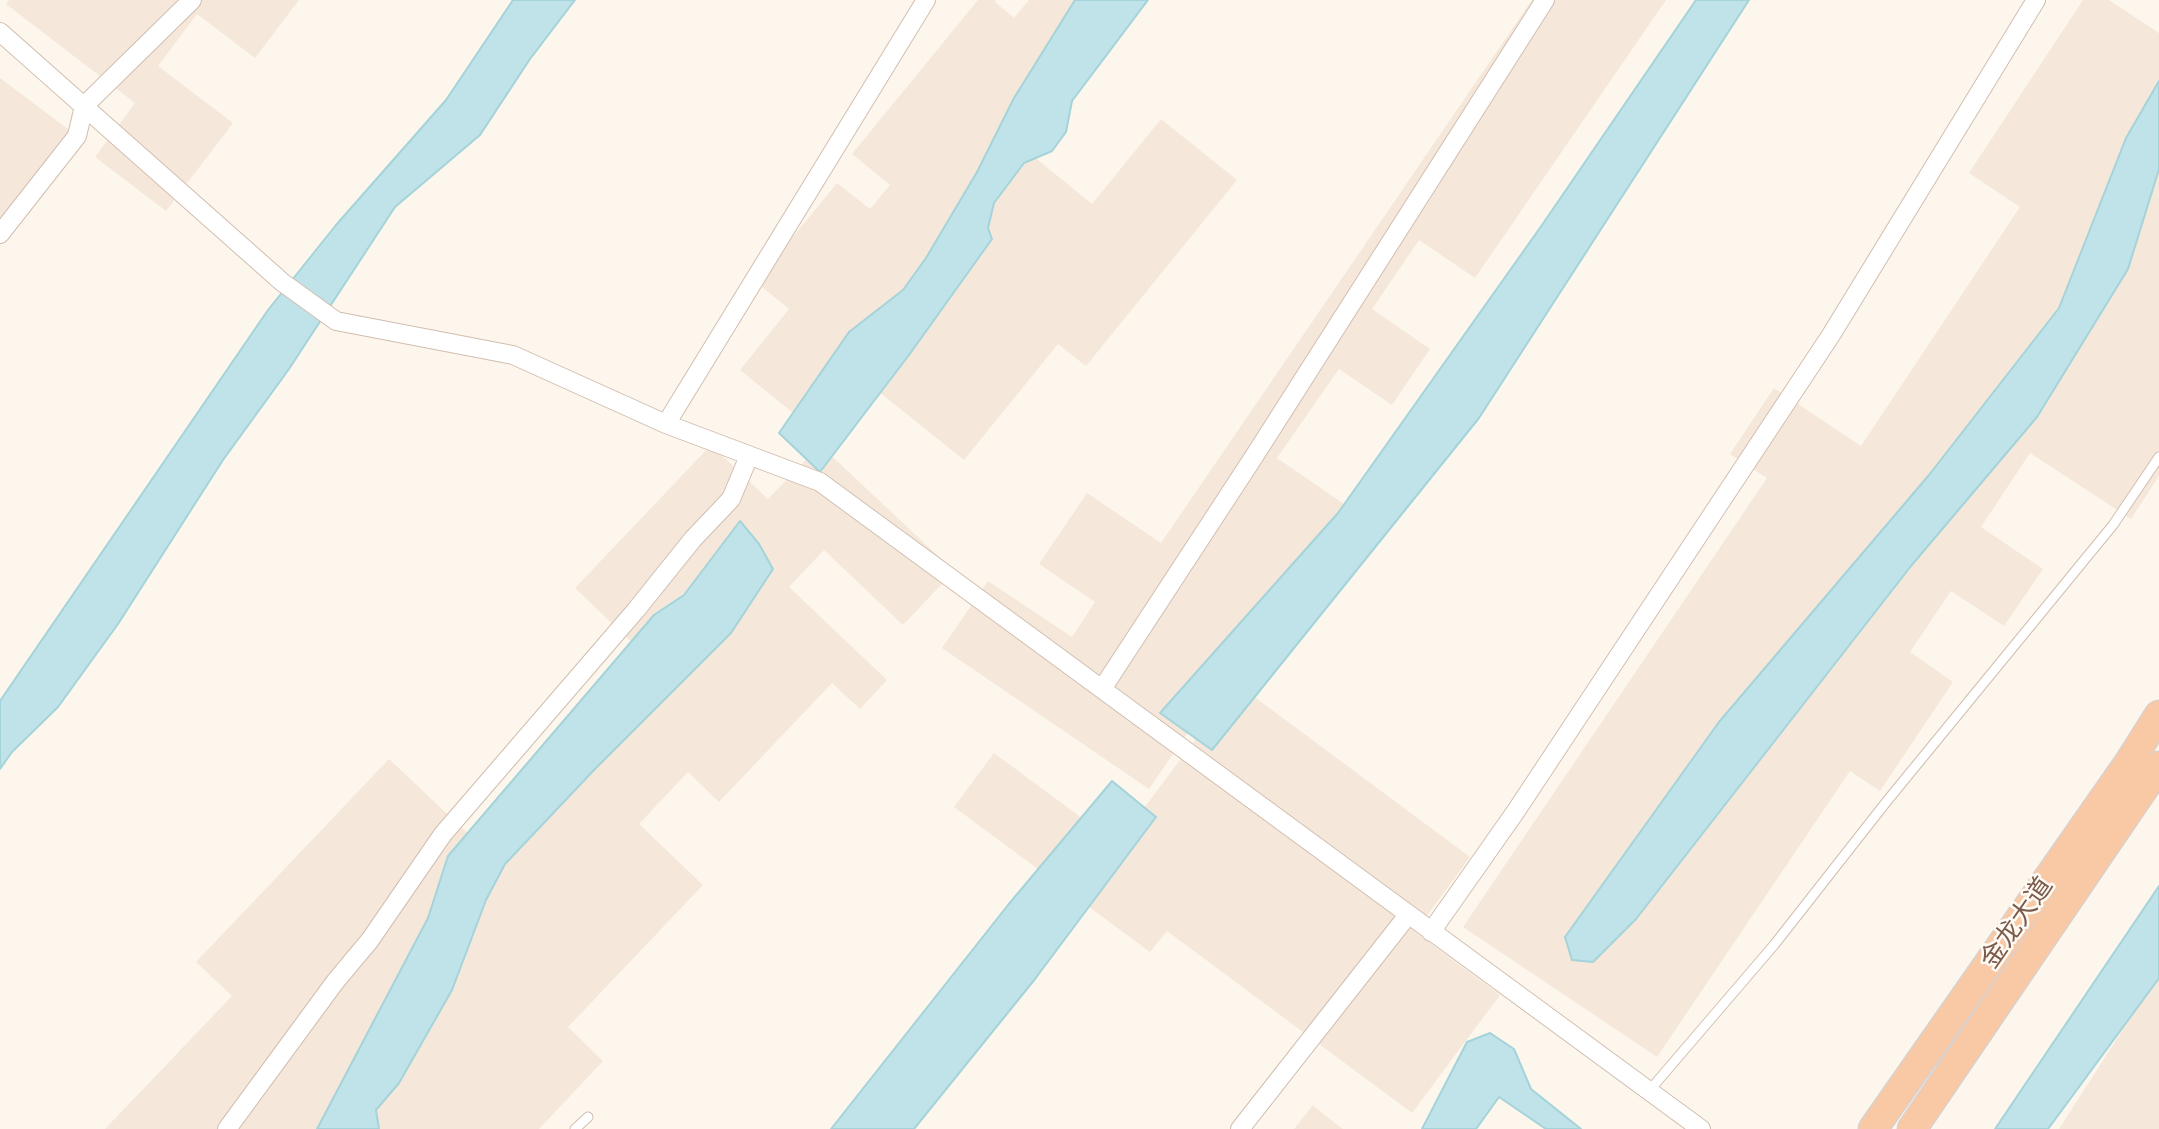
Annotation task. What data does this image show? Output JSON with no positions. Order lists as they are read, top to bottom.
{
  "streets": {
    "highway": ["金龙大道"]
  }
}
